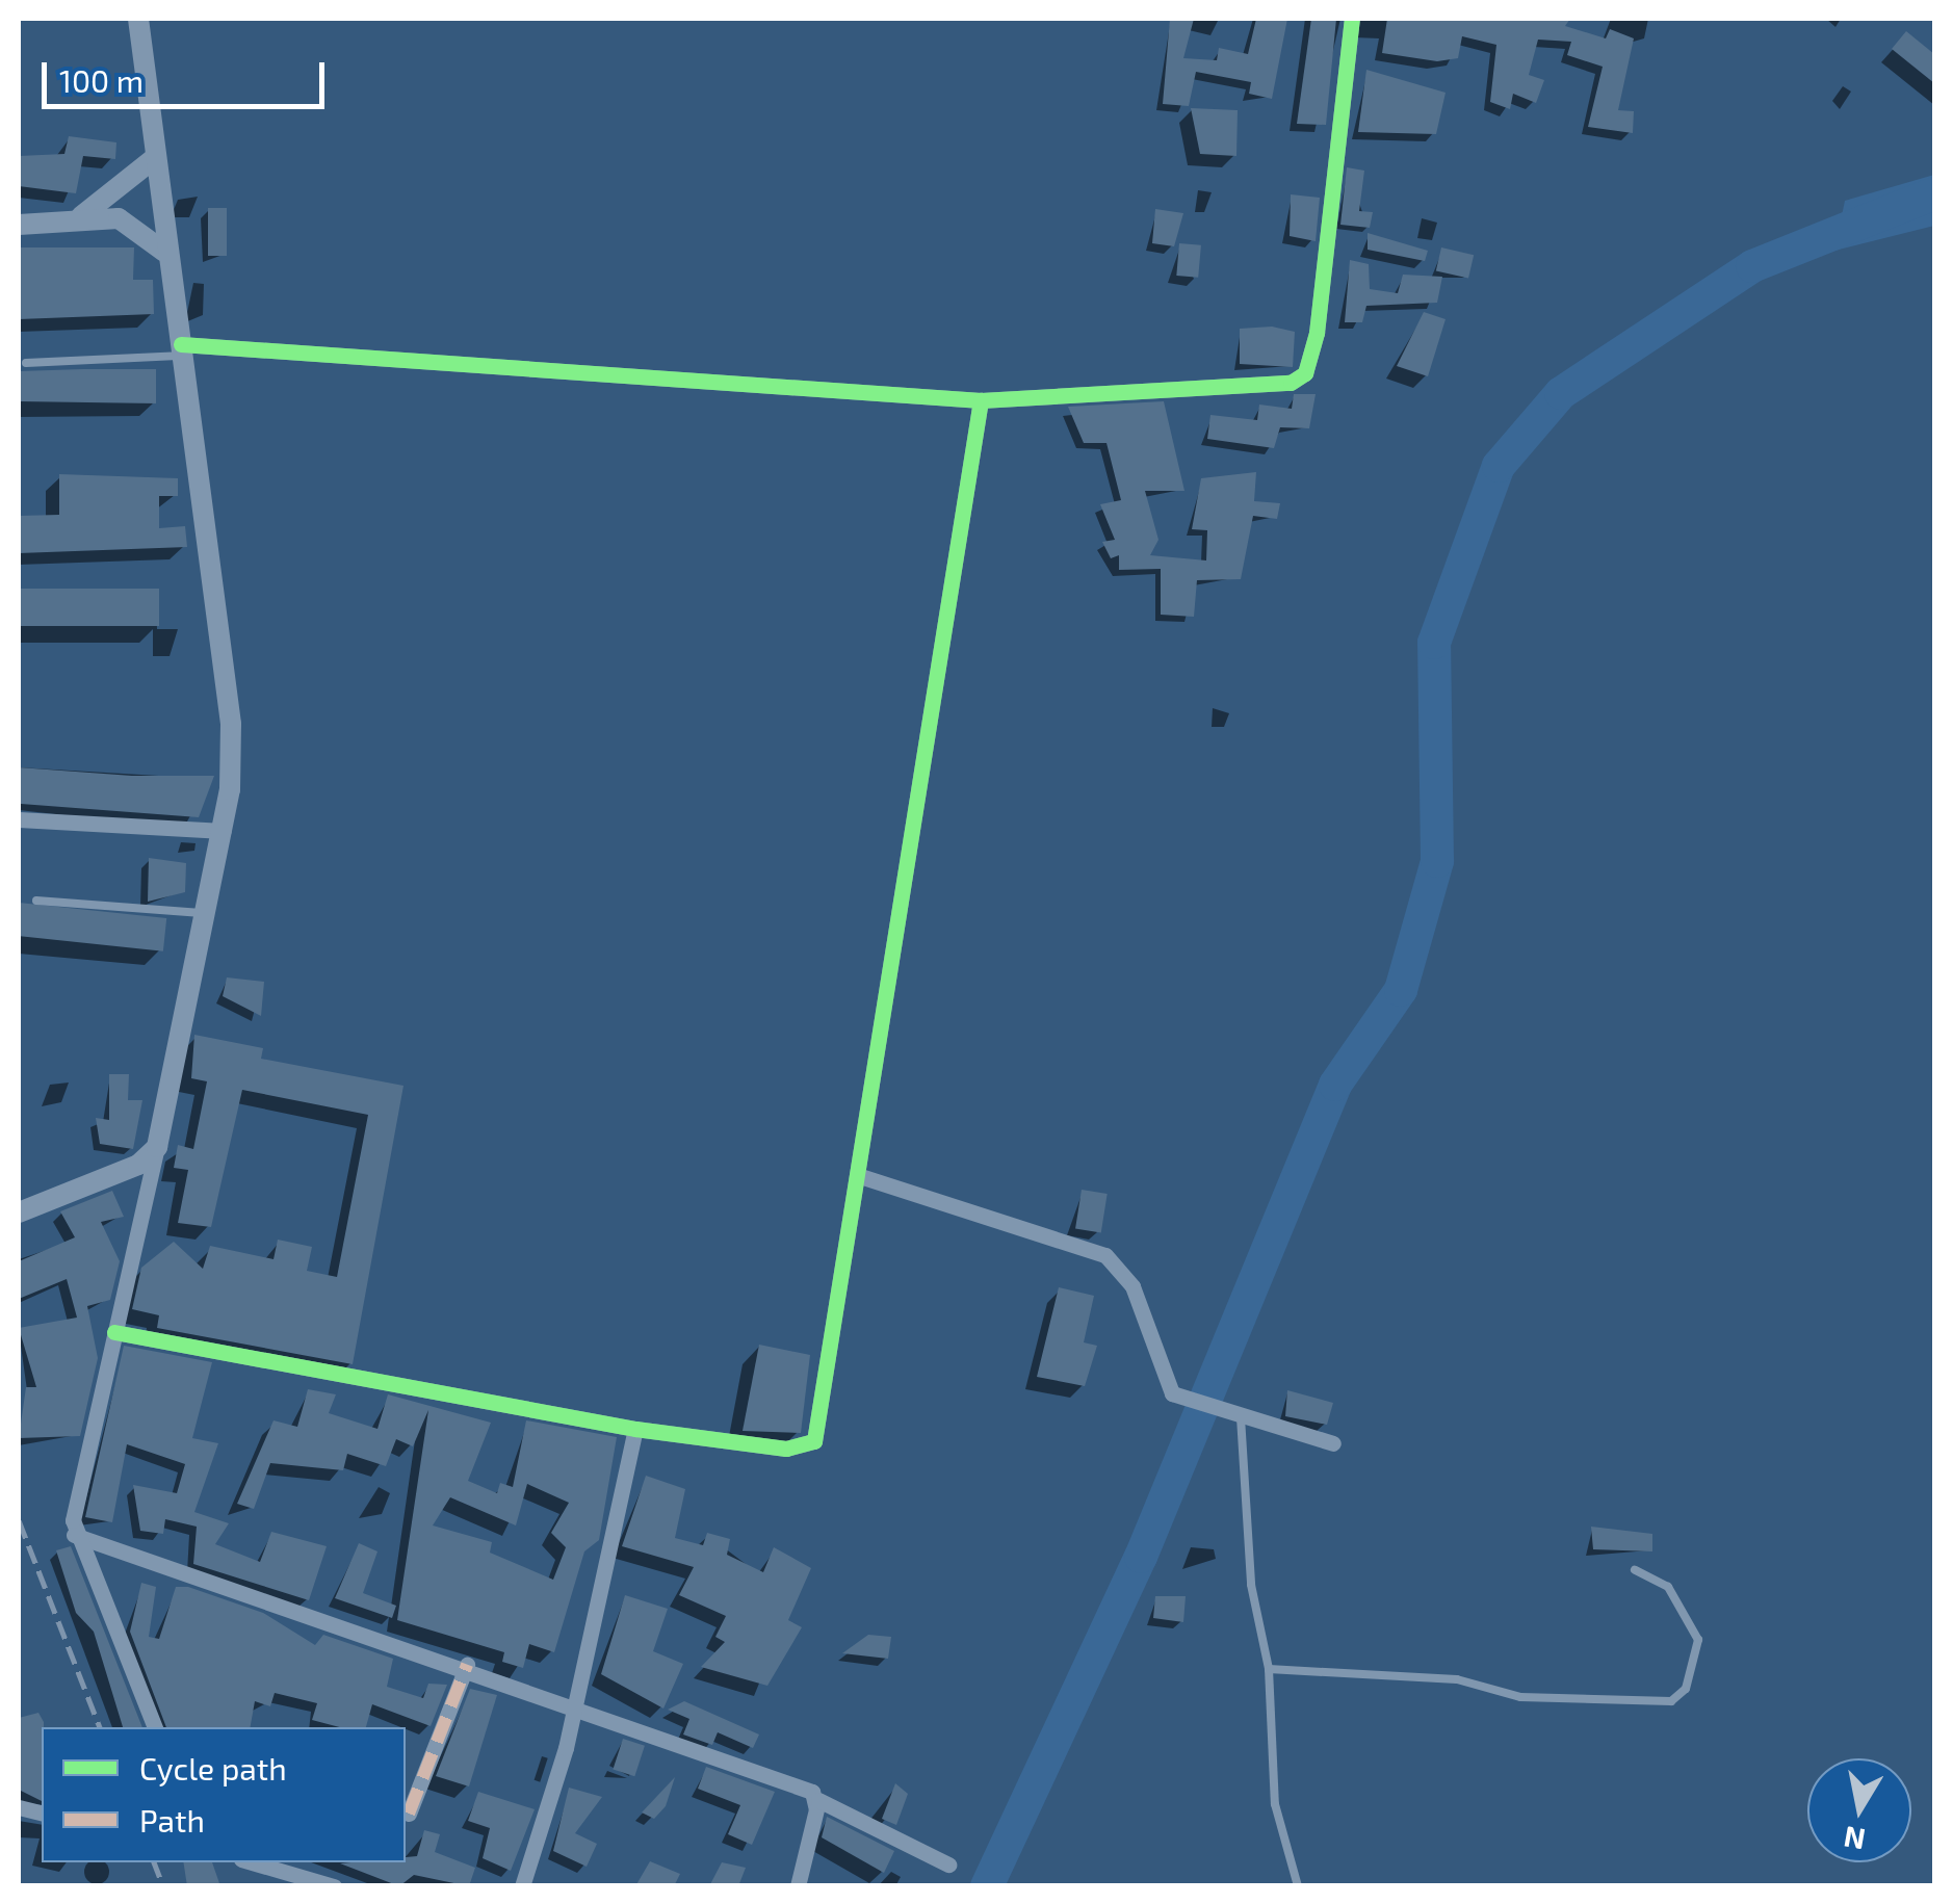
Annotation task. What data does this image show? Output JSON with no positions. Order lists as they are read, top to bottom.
{
  "legend": ["Cycle path", "Path"],
  "scale_bar": "100 m",
  "north": "bottom"
}
